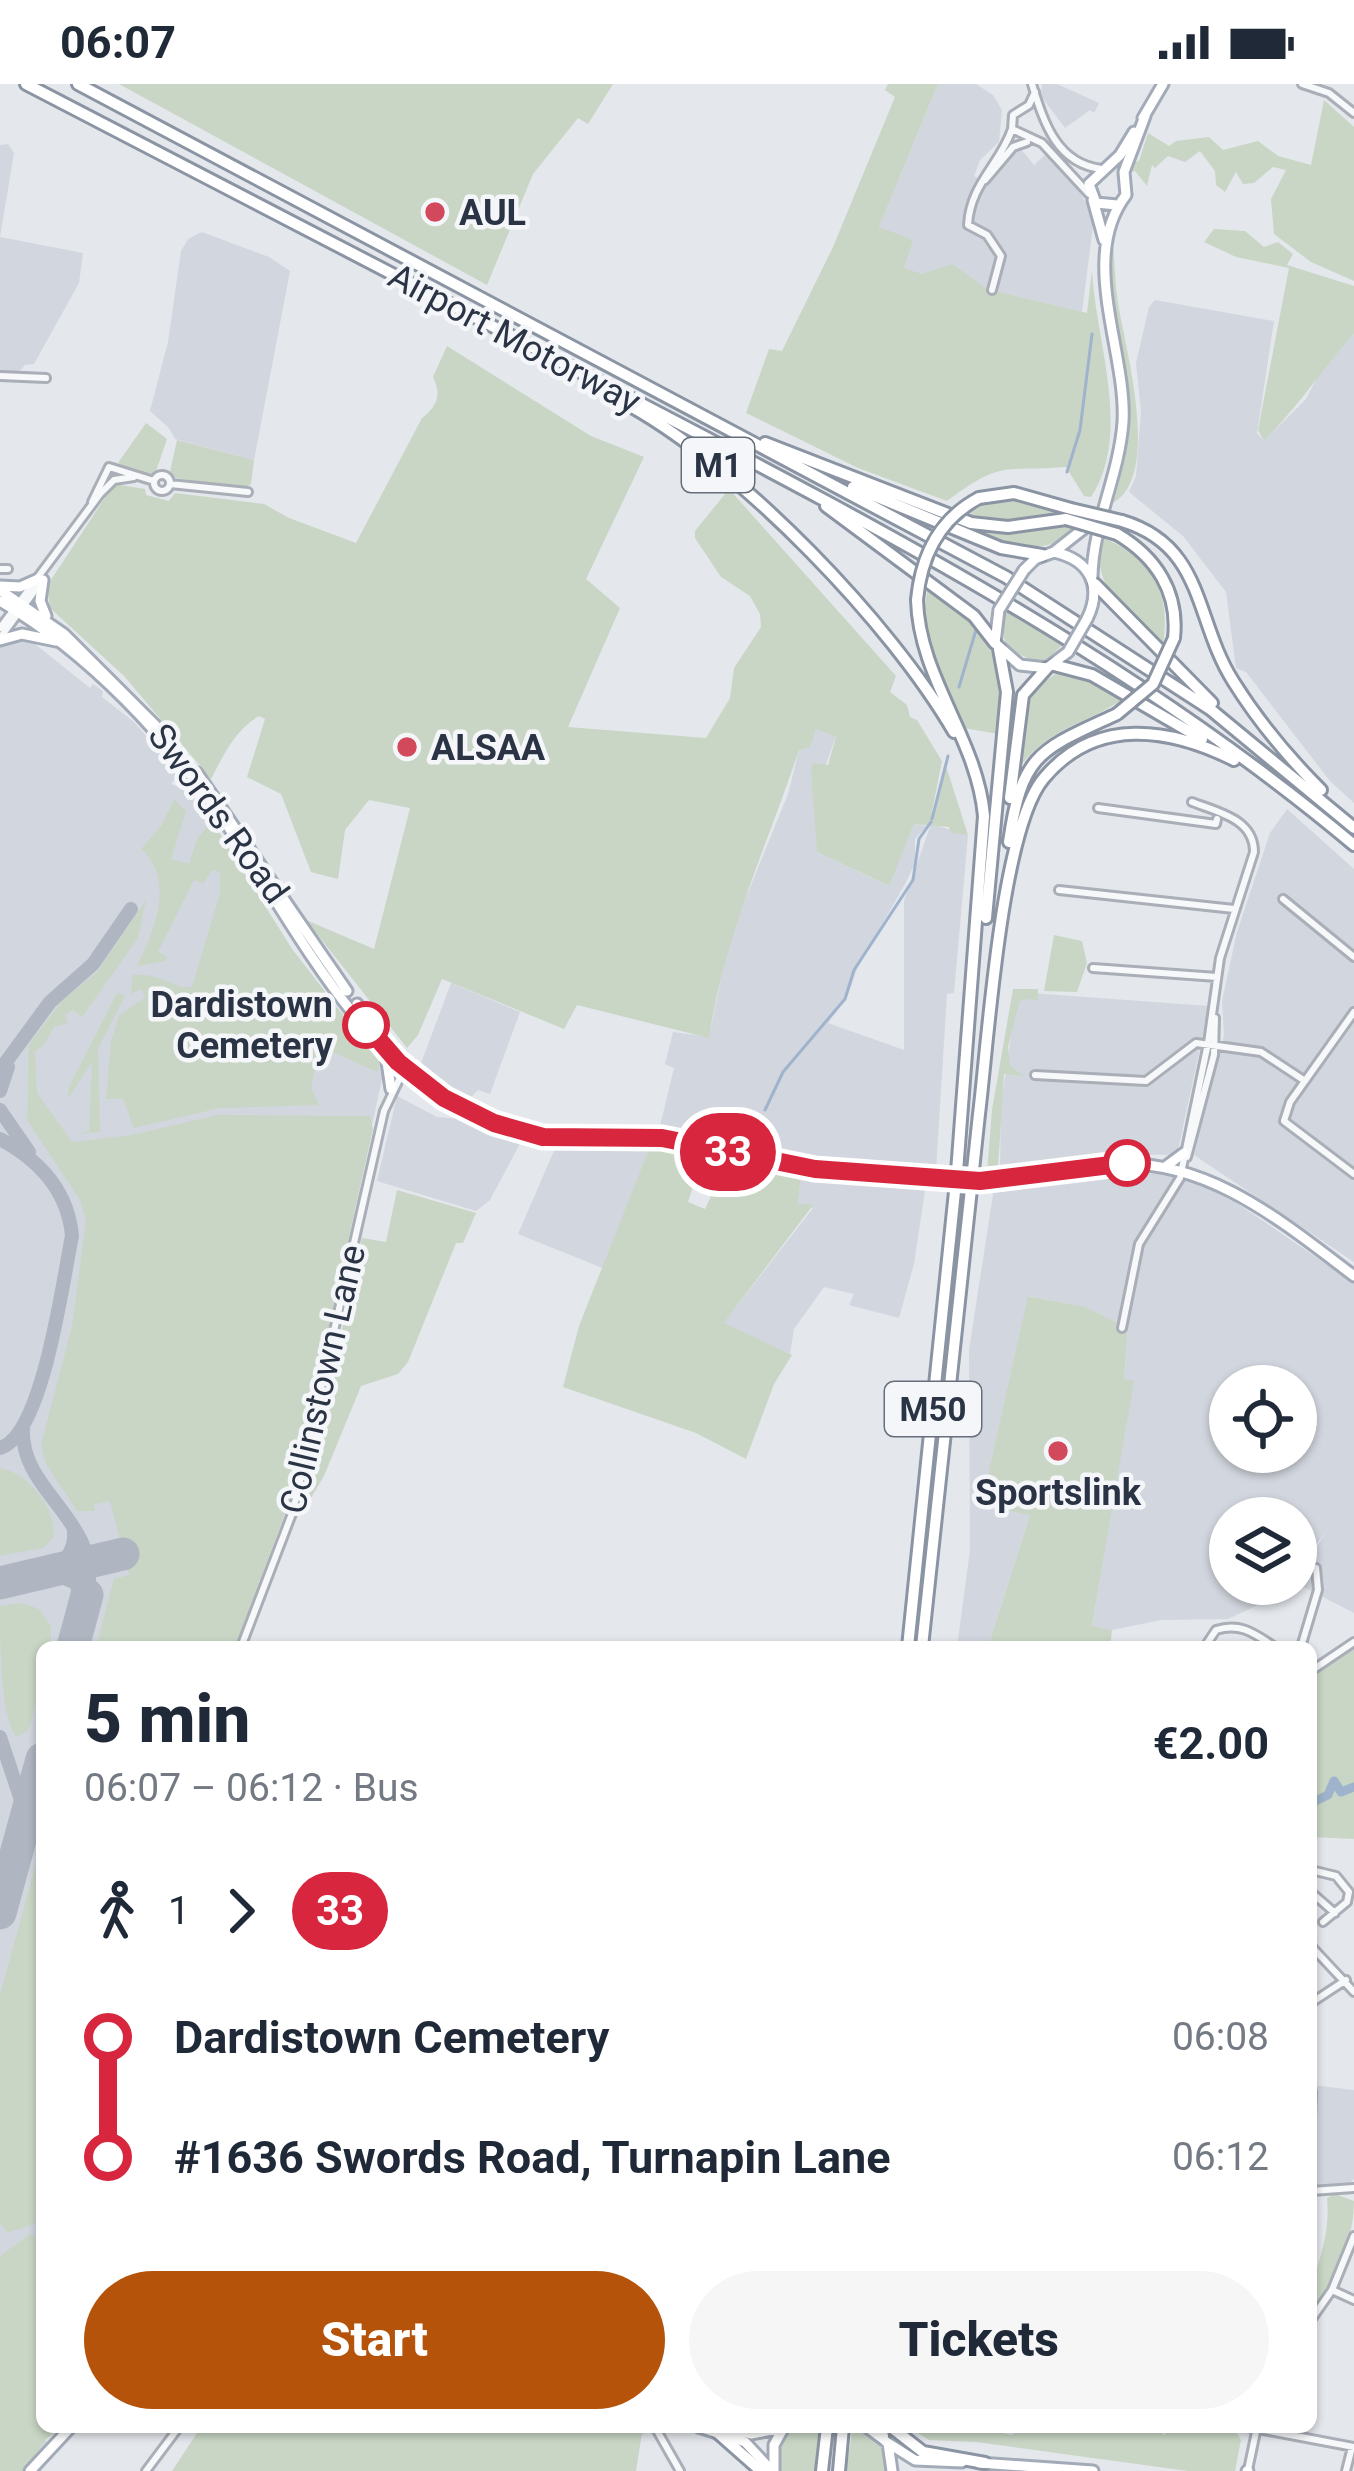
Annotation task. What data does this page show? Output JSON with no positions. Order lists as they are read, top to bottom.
{
  "streets": {
    "highway": ["Airport Motorway", "M1", "M50"],
    "main road": ["Swords Road"],
    "street": ["Collinstown Lane"]
  },
  "crossings": [
    ["Airport Motorway", "M1"],
    ["Airport Motorway", "M50"],
    ["M1", "M50"],
    ["Swords Road", "Collinstown Lane"],
    ["Swords Road", "M50"]
  ],
  "places": [
    "AUL",
    "ALSAA",
    "Dardistown Cemetery",
    "Sportslink"
  ],
  "lines": ["bus line 33"],
  "page": {
    "status": "06:07",
    "on_map": "33",
    "heading": ["5 min", "06:07 – 06:12 · Bus", "€2.00"],
    "legs": ["1", "33"],
    "list": [
      {
        "name": "Dardistown Cemetery",
        "value": "06:08"
      },
      {
        "name": "#1636 Swords Road, Turnapin Lane",
        "value": "06:12"
      }
    ],
    "buttons": ["Start", "Tickets"]
  }
}
